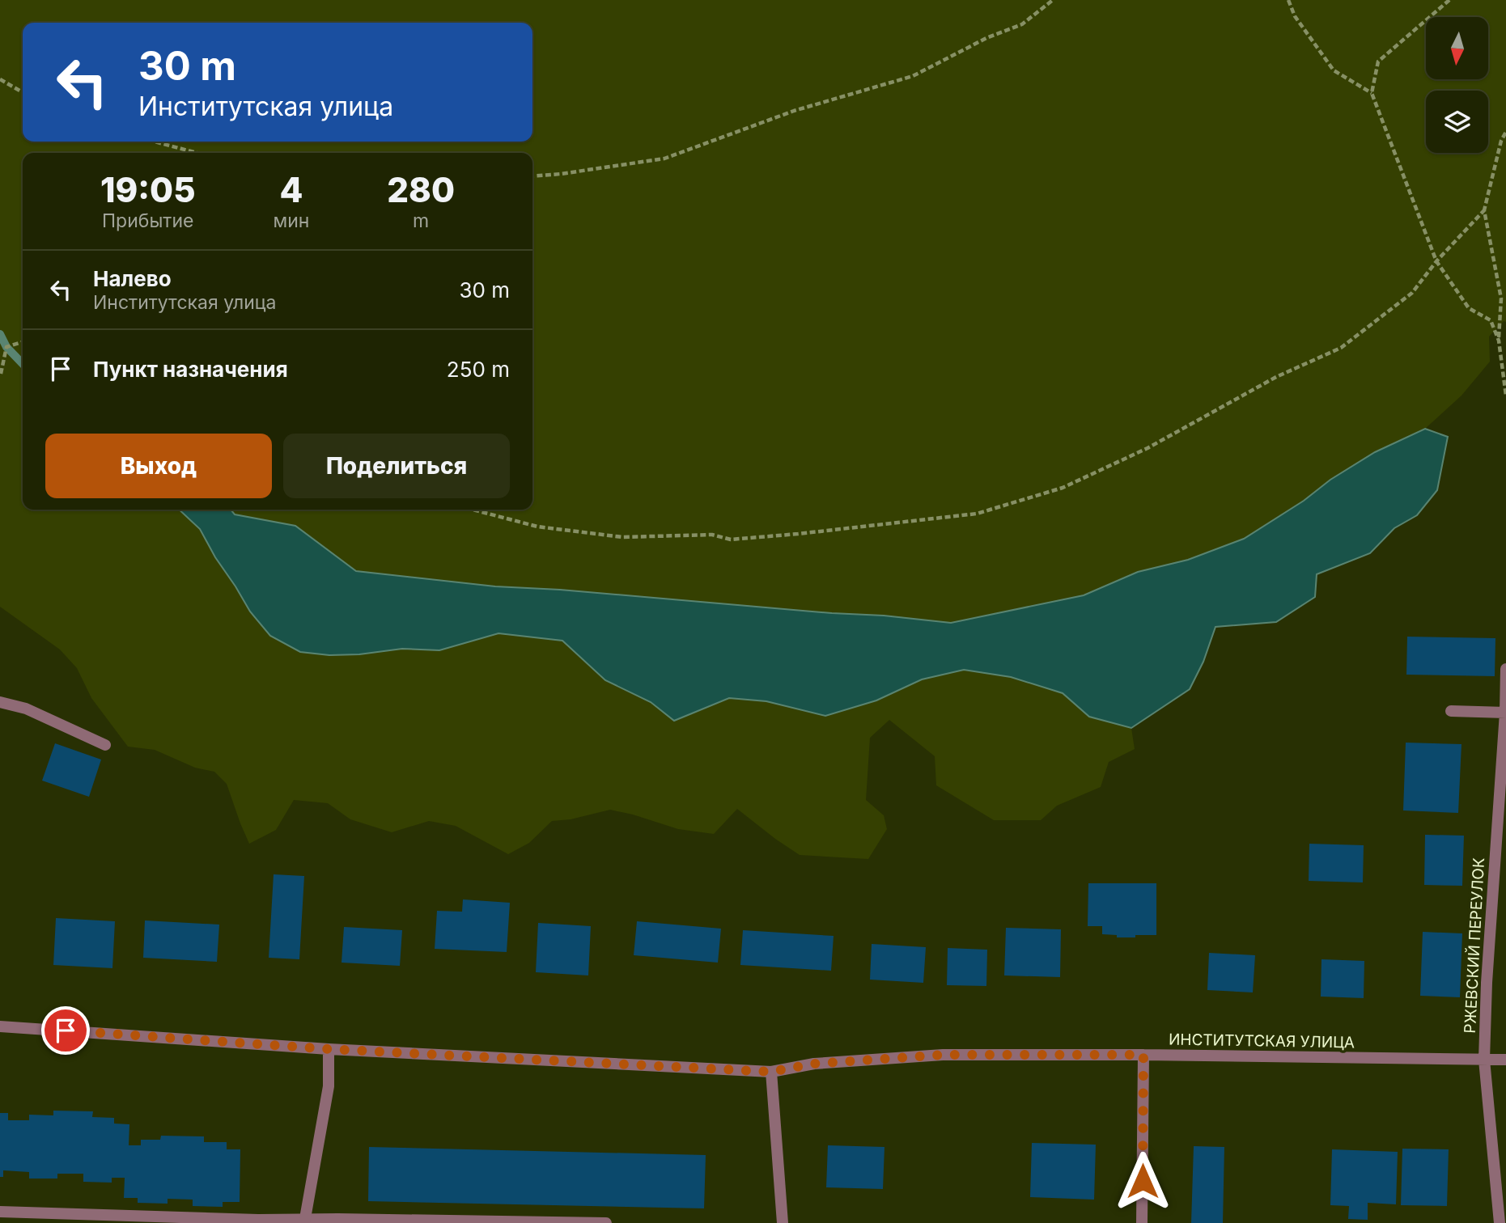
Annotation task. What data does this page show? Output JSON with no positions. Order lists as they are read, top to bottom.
{
  "streets": {
    "street": ["РЖЕВСКИЙ ПЕРЕУЛОК", "ИНСТИТУТСКАЯ УЛИЦА"]
  },
  "crossings": [
    ["РЖЕВСКИЙ ПЕРЕУЛОК", "ИНСТИТУТСКАЯ УЛИЦА"]
  ],
  "north": "bottom",
  "page": {
    "turn": ["30 m", "Институтская улица"],
    "eta": [
      "19:05",
      "Прибытие",
      "4",
      "мин",
      "280",
      "m"
    ],
    "list": [
      {
        "name": "Налево",
        "note": "Институтская улица",
        "value": "30 m"
      },
      {
        "name": "Пункт назначения",
        "value": "250 m"
      }
    ],
    "buttons": ["Выход", "Поделиться"]
  }
}
